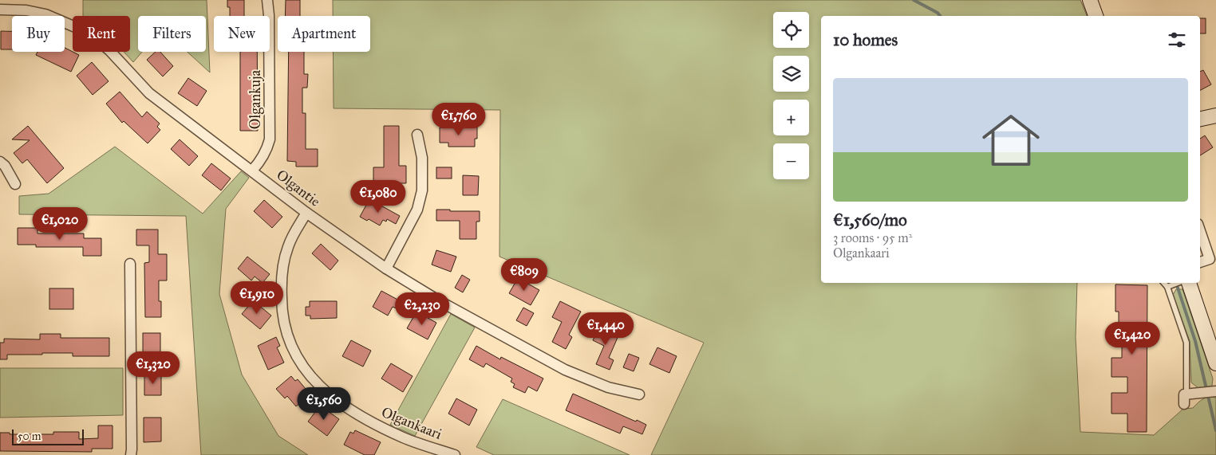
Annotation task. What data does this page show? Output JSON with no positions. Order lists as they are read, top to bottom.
{
  "streets": {
    "street": ["Olgankuja", "Olgantie", "Olgankaari"]
  },
  "crossings": [
    ["Olgankuja", "Olgantie"],
    ["Olgantie", "Olgankaari"]
  ],
  "scale_bar": "50 m",
  "page": {
    "map_buttons": ["+", "−"],
    "chip": [
      "Buy",
      "Rent",
      "Filters",
      "New",
      "Apartment"
    ],
    "heading": "10 homes",
    "list": [
      {
        "name": "€1,560/mo",
        "note": "3 rooms · 95 m² · Olgankaari"
      }
    ],
    "price": [
      "€1,760",
      "€1,080",
      "€1,020",
      "€809",
      "€1,910",
      "€2,230",
      "€1,440",
      "€1,420",
      "€1,320",
      "€1,560"
    ],
    "scale": "50 m"
  }
}
